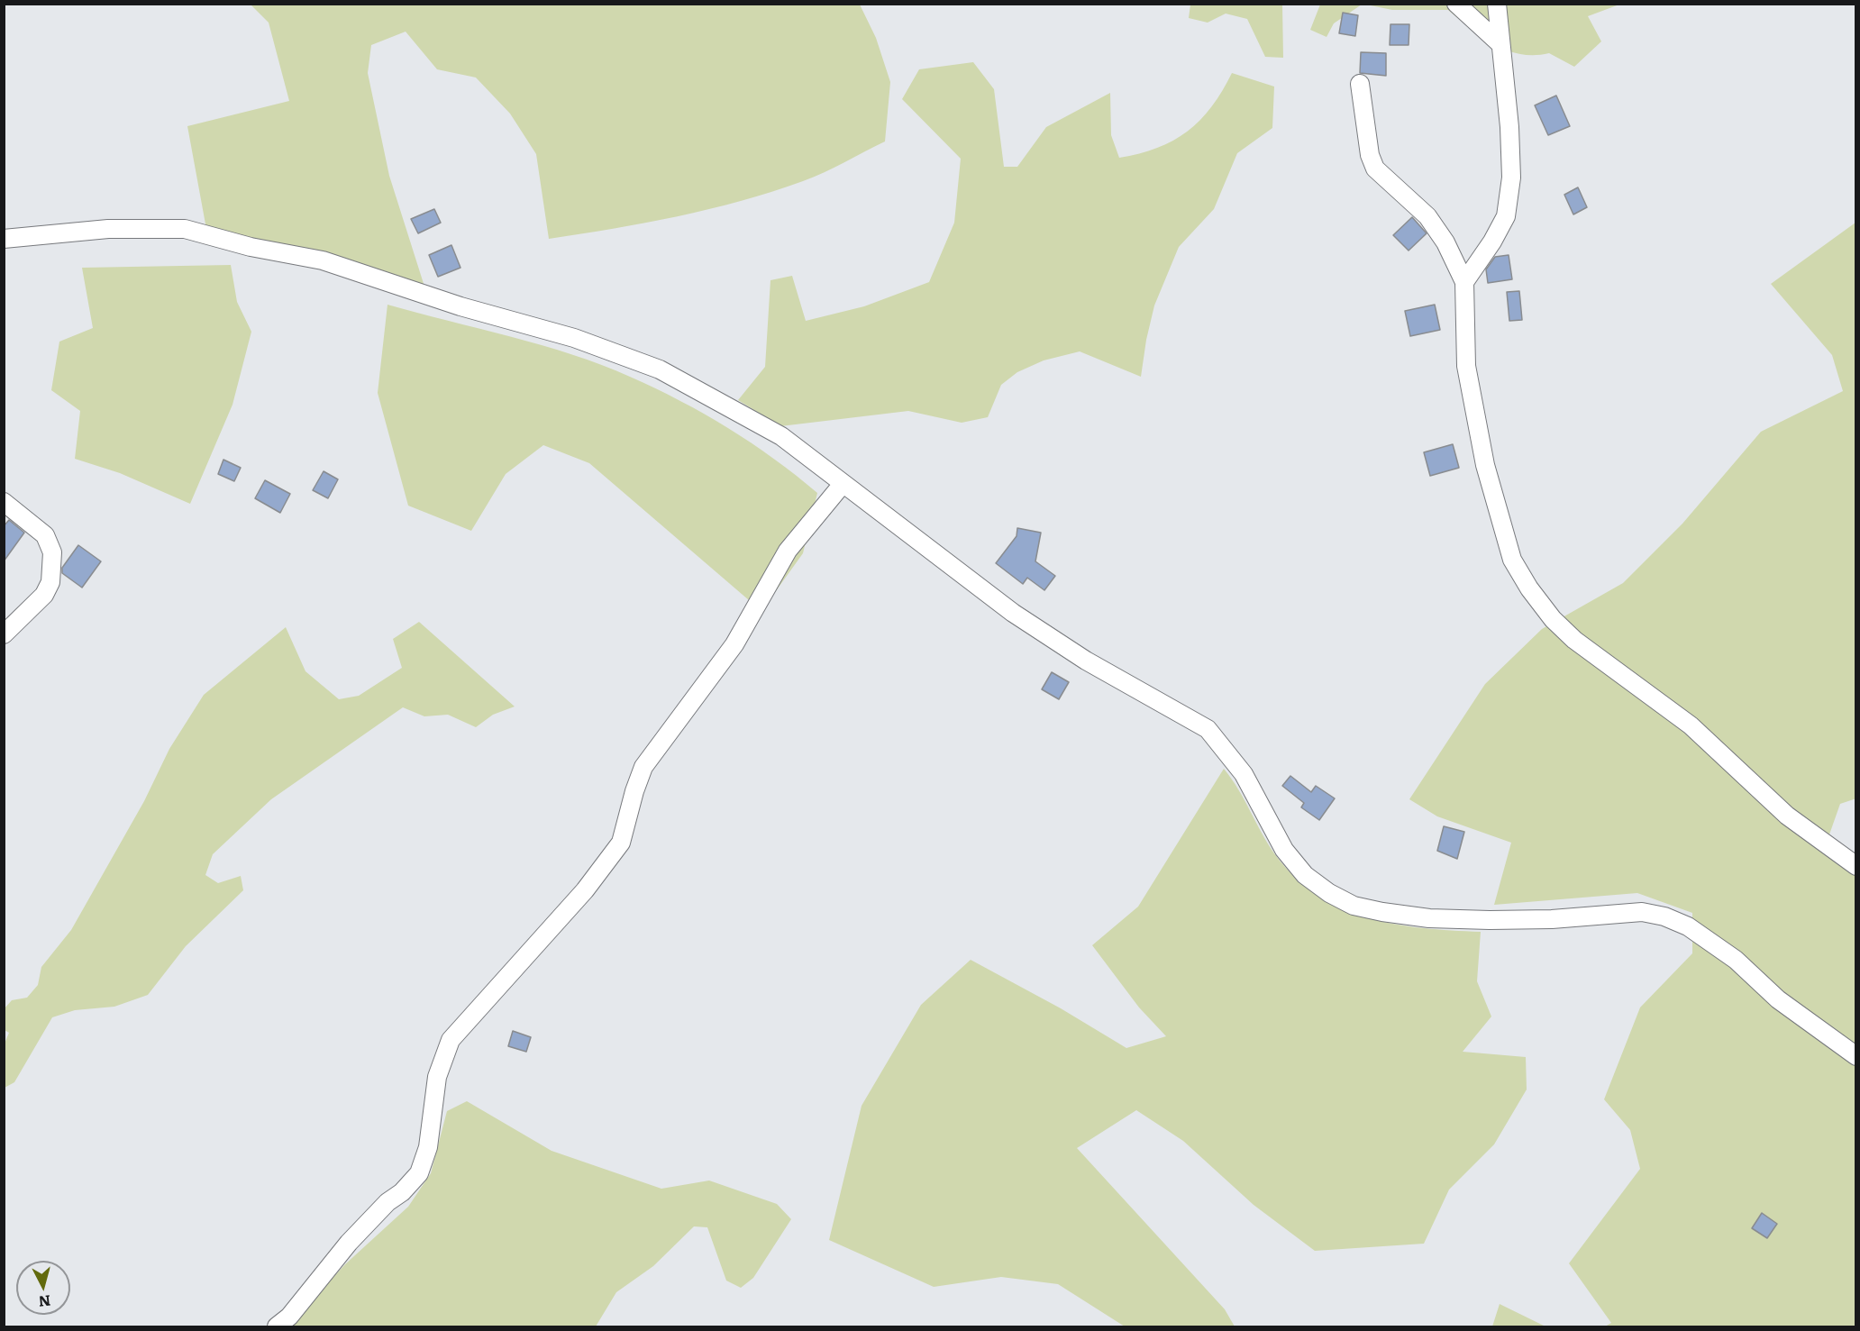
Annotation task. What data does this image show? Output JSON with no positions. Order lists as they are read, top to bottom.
{
  "north": "bottom"
}
